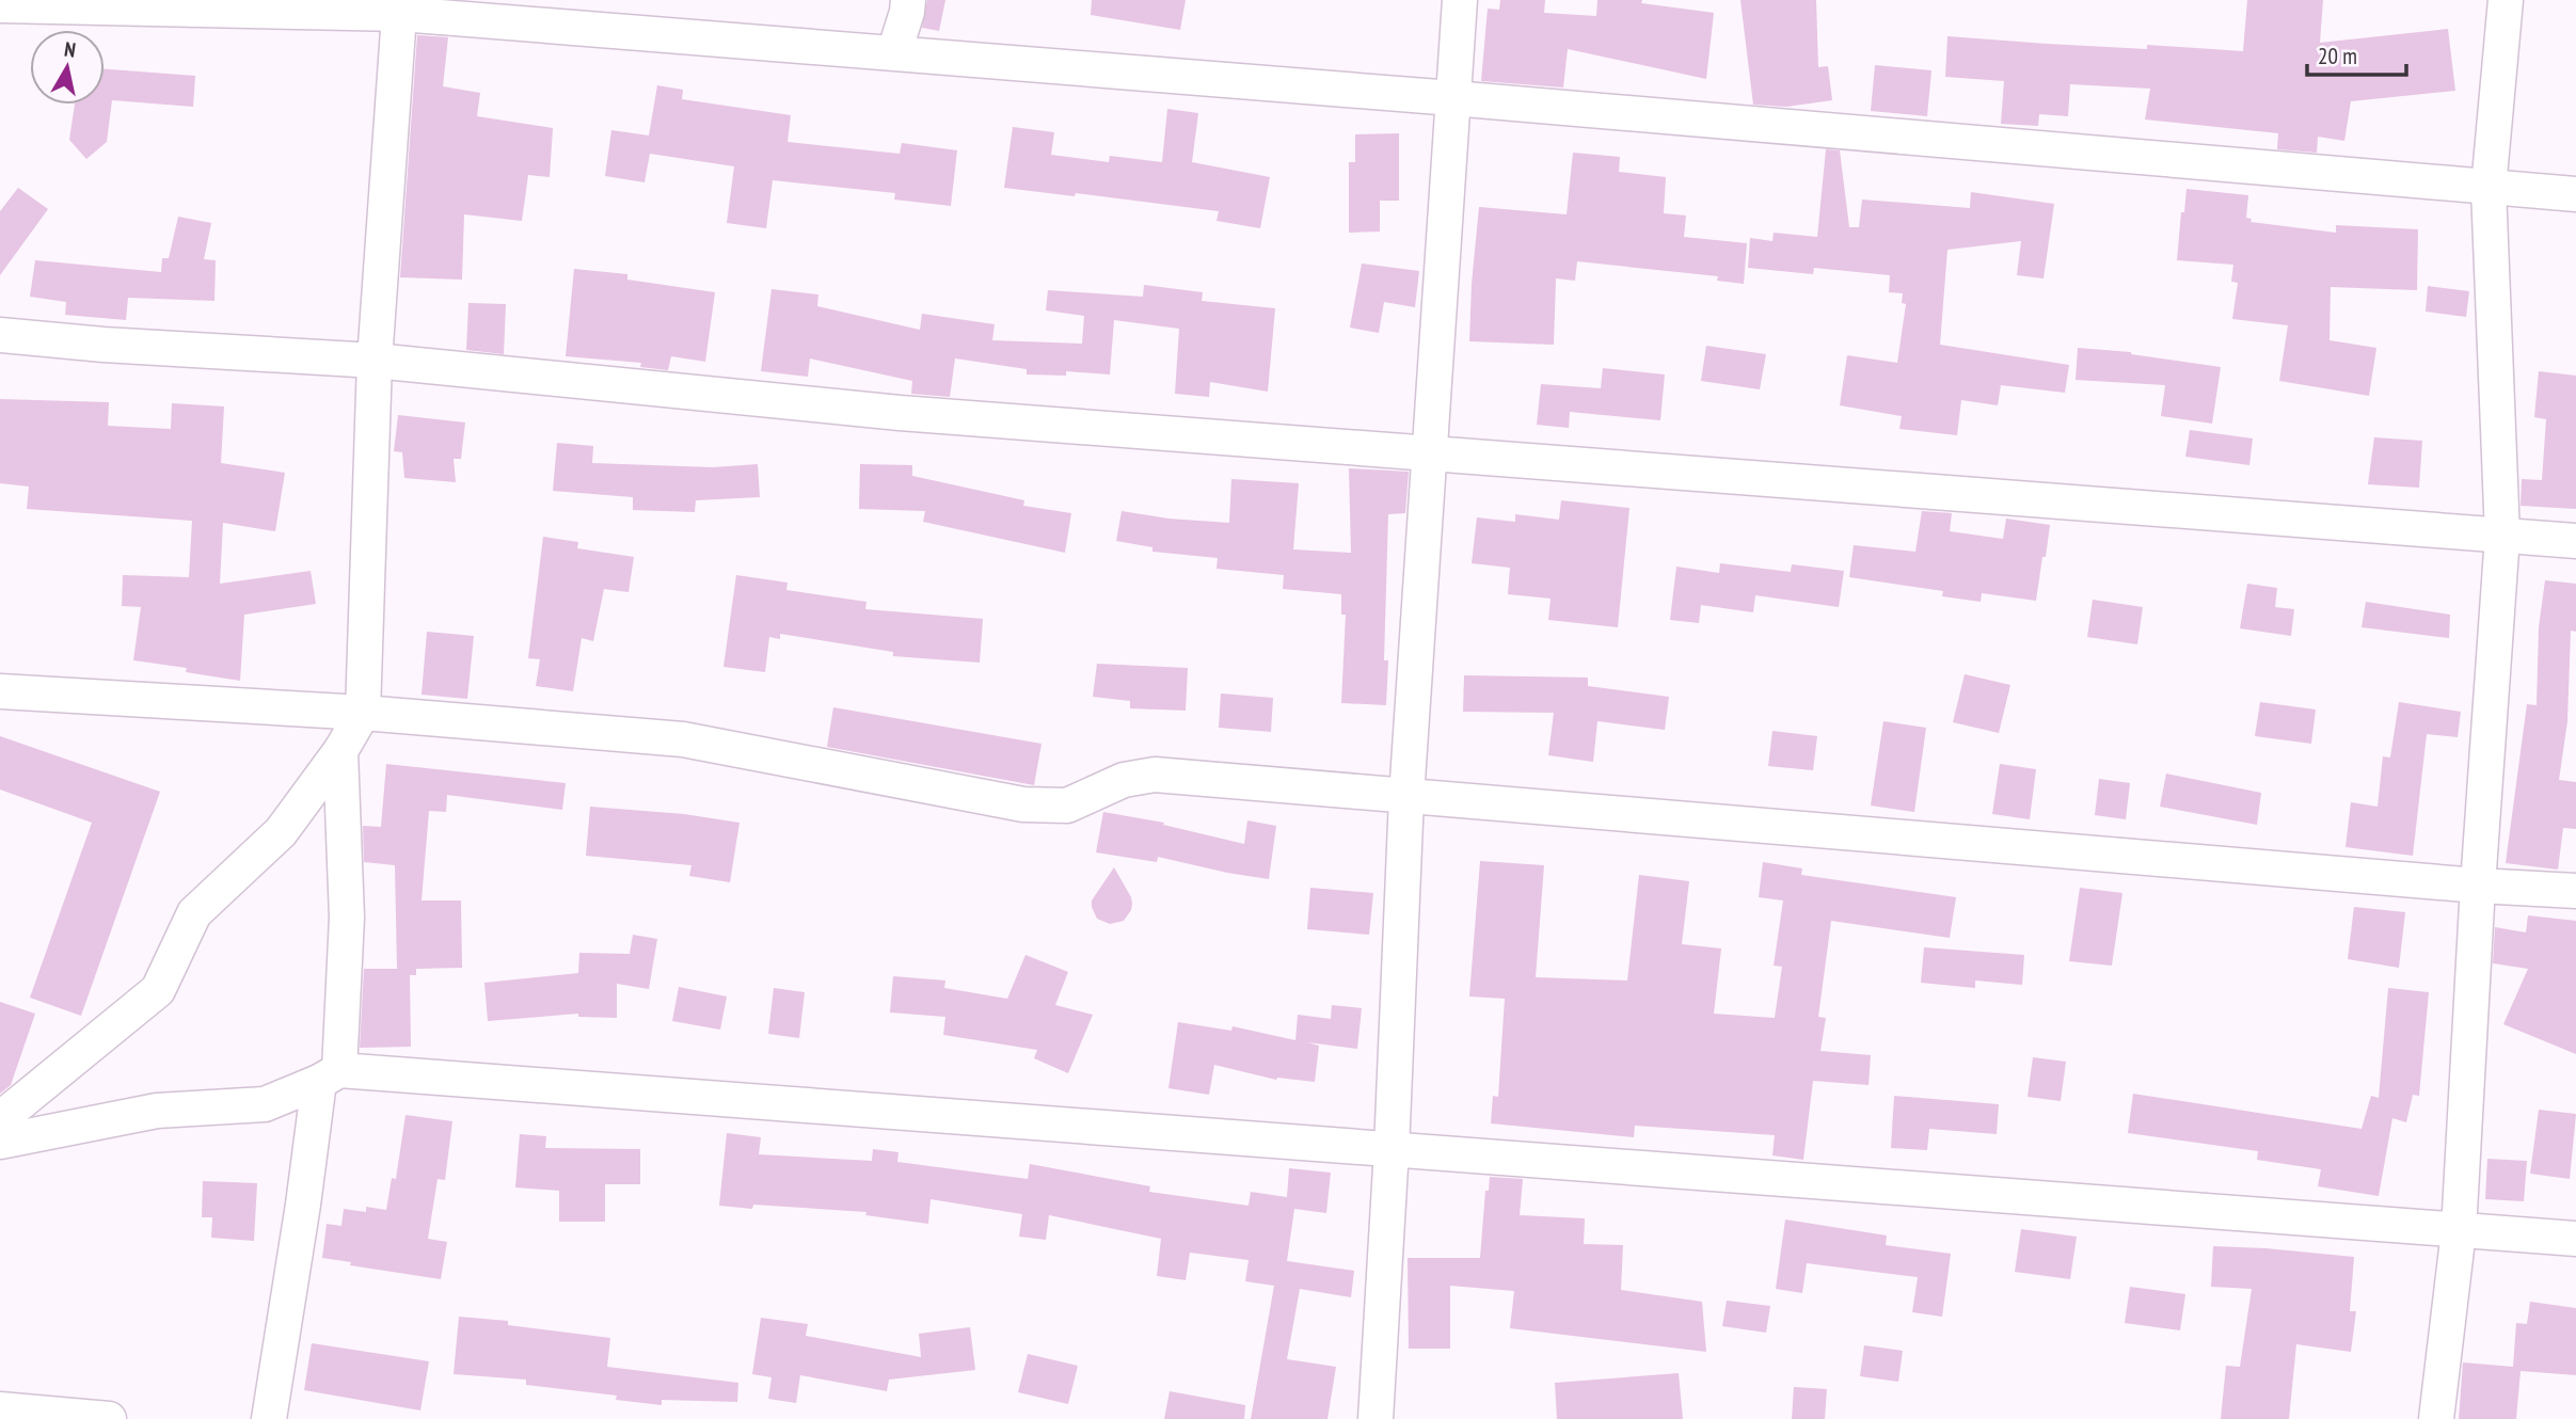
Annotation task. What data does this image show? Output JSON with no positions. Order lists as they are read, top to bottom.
{
  "scale_bar": "20 m",
  "north": "top"
}
